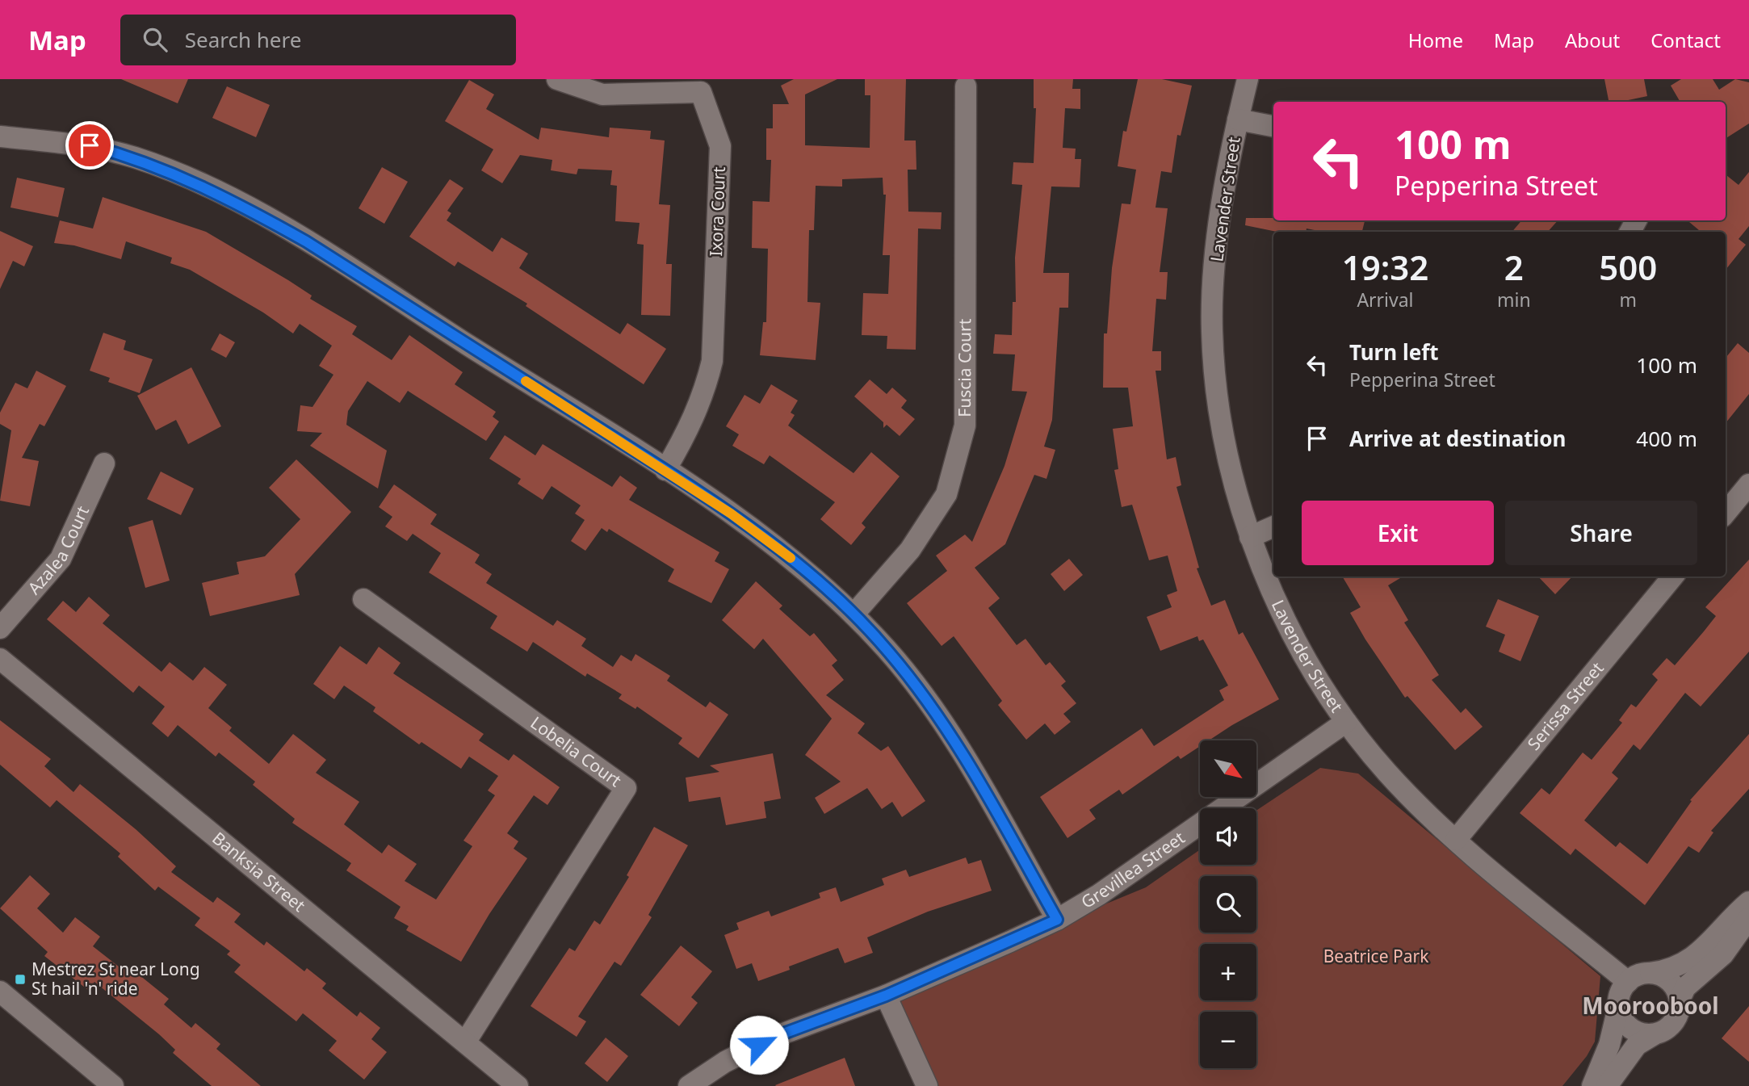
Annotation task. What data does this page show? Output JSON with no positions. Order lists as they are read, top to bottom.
{
  "streets": {
    "street": [
      "Lavender Street",
      "Ixora Court",
      "Fuscia Court",
      "Azalea Court",
      "Serissa Street",
      "Lobelia Court",
      "Grevillea Street",
      "Banksia Street"
    ]
  },
  "crossings": [
    ["Lavender Street", "Serissa Street"],
    ["Lavender Street", "Grevillea Street"],
    ["Lobelia Court", "Banksia Street"]
  ],
  "districts": ["Mooroobool"],
  "parks": ["Beatrice Park"],
  "places": {
    "transit": ["Mestrez St near Long St hail 'n' ride"]
  },
  "north": "bottom right",
  "page": {
    "header": "Map",
    "search": "Search here",
    "nav": [
      "Home",
      "Map",
      "About",
      "Contact"
    ],
    "turn": ["100 m", "Pepperina Street"],
    "eta": [
      "19:32",
      "Arrival",
      "2",
      "min",
      "500",
      "m"
    ],
    "list": [
      {
        "name": "Turn left",
        "note": "Pepperina Street",
        "value": "100 m"
      },
      {
        "name": "Arrive at destination",
        "value": "400 m"
      }
    ],
    "buttons": ["Exit", "Share"],
    "map_buttons": ["+", "−"]
  }
}
